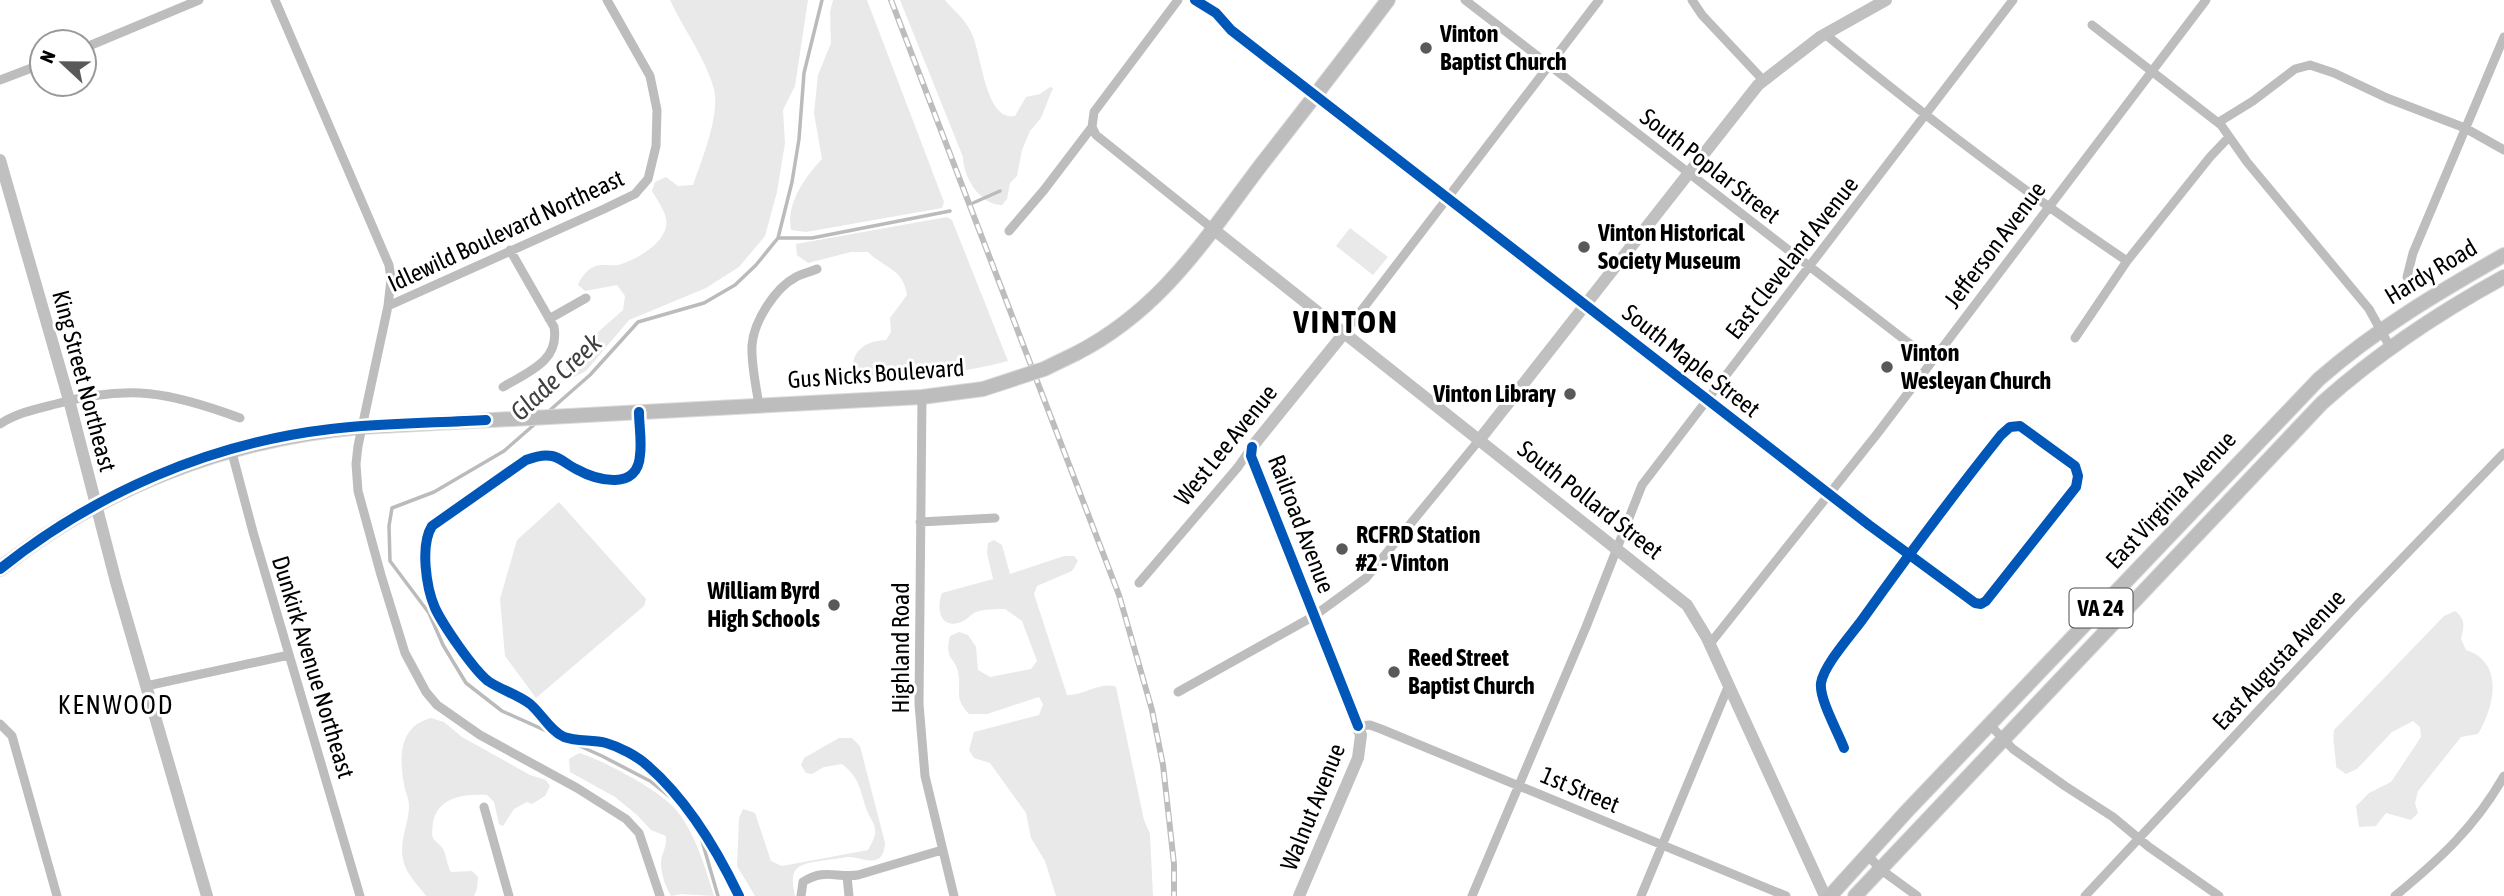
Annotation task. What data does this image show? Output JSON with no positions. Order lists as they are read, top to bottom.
{
  "streets": {
    "main road": [
      "Hardy Road",
      "Gus Nicks Boulevard",
      "East Virginia Avenue",
      "VA 24"
    ],
    "street": [
      "South Poplar Street",
      "Idlewild Boulevard Northeast",
      "Jefferson Avenue",
      "East Cleveland Avenue",
      "South Maple Street",
      "King Street Northeast",
      "West Lee Avenue",
      "South Pollard Street",
      "Railroad Avenue",
      "Highland Road",
      "East Augusta Avenue",
      "Dunkirk Avenue Northeast",
      "1st Street",
      "Walnut Avenue"
    ]
  },
  "crossings": [
    ["South Poplar Street", "Jefferson Avenue"],
    ["South Poplar Street", "East Cleveland Avenue"],
    ["Idlewild Boulevard Northeast", "Gus Nicks Boulevard"],
    ["Jefferson Avenue", "South Maple Street"],
    ["Jefferson Avenue", "South Pollard Street"],
    ["East Cleveland Avenue", "South Maple Street"],
    ["East Cleveland Avenue", "South Pollard Street"],
    ["East Cleveland Avenue", "1st Street"],
    ["Hardy Road", "East Virginia Avenue"],
    ["South Maple Street", "Gus Nicks Boulevard"],
    ["Gus Nicks Boulevard", "King Street Northeast"],
    ["Gus Nicks Boulevard", "South Pollard Street"],
    ["Gus Nicks Boulevard", "Highland Road"],
    ["Gus Nicks Boulevard", "Dunkirk Avenue Northeast"],
    ["West Lee Avenue", "South Pollard Street"],
    ["West Lee Avenue", "Railroad Avenue"],
    ["Railroad Avenue", "Walnut Avenue"],
    ["1st Street", "Walnut Avenue"]
  ],
  "districts": ["VINTON", "KENWOOD"],
  "water": ["Glade Creek"],
  "places": [
    "Vinton Baptist Church",
    "Vinton Historical Society Museum",
    "Vinton Wesleyan Church",
    "Vinton Library",
    "RCFRD Station #2 - Vinton",
    "William Byrd High Schools",
    "Reed Street Baptist Church"
  ],
  "north": "left"
}
